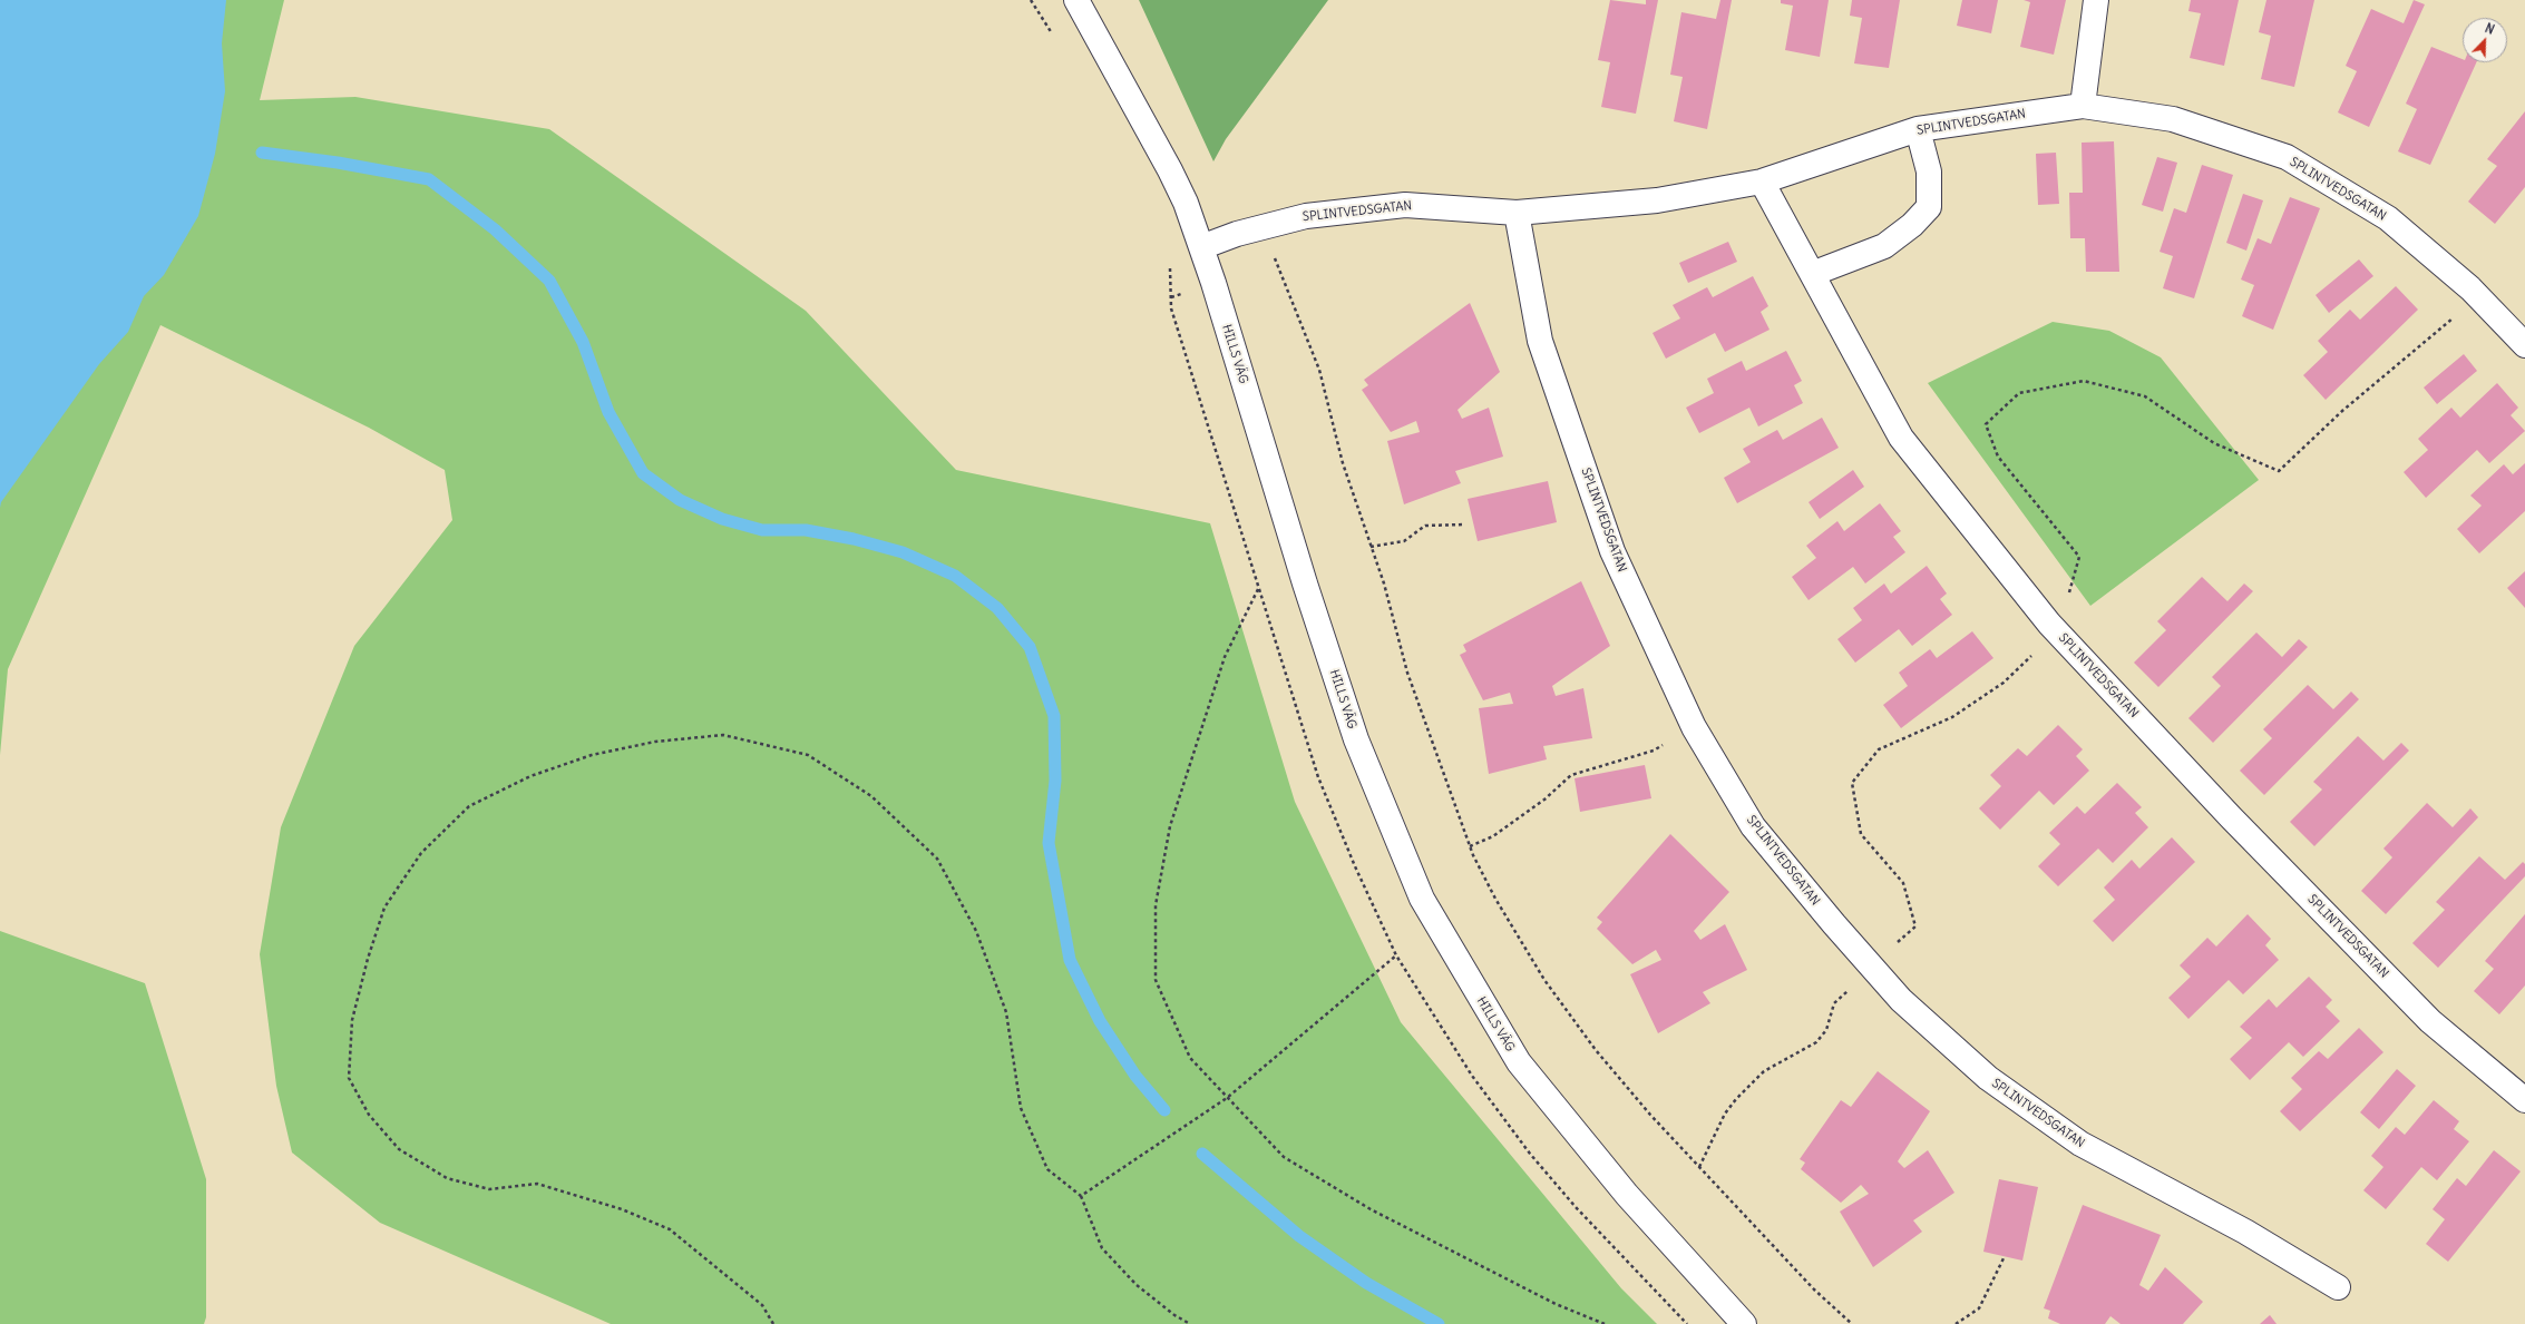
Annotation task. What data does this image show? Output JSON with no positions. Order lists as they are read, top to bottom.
{
  "streets": {
    "street": ["SPLINTVEDSGATAN", "HILLS VÄG"]
  },
  "crossings": [
    ["SPLINTVEDSGATAN", "HILLS VÄG"]
  ],
  "north": "top right"
}
